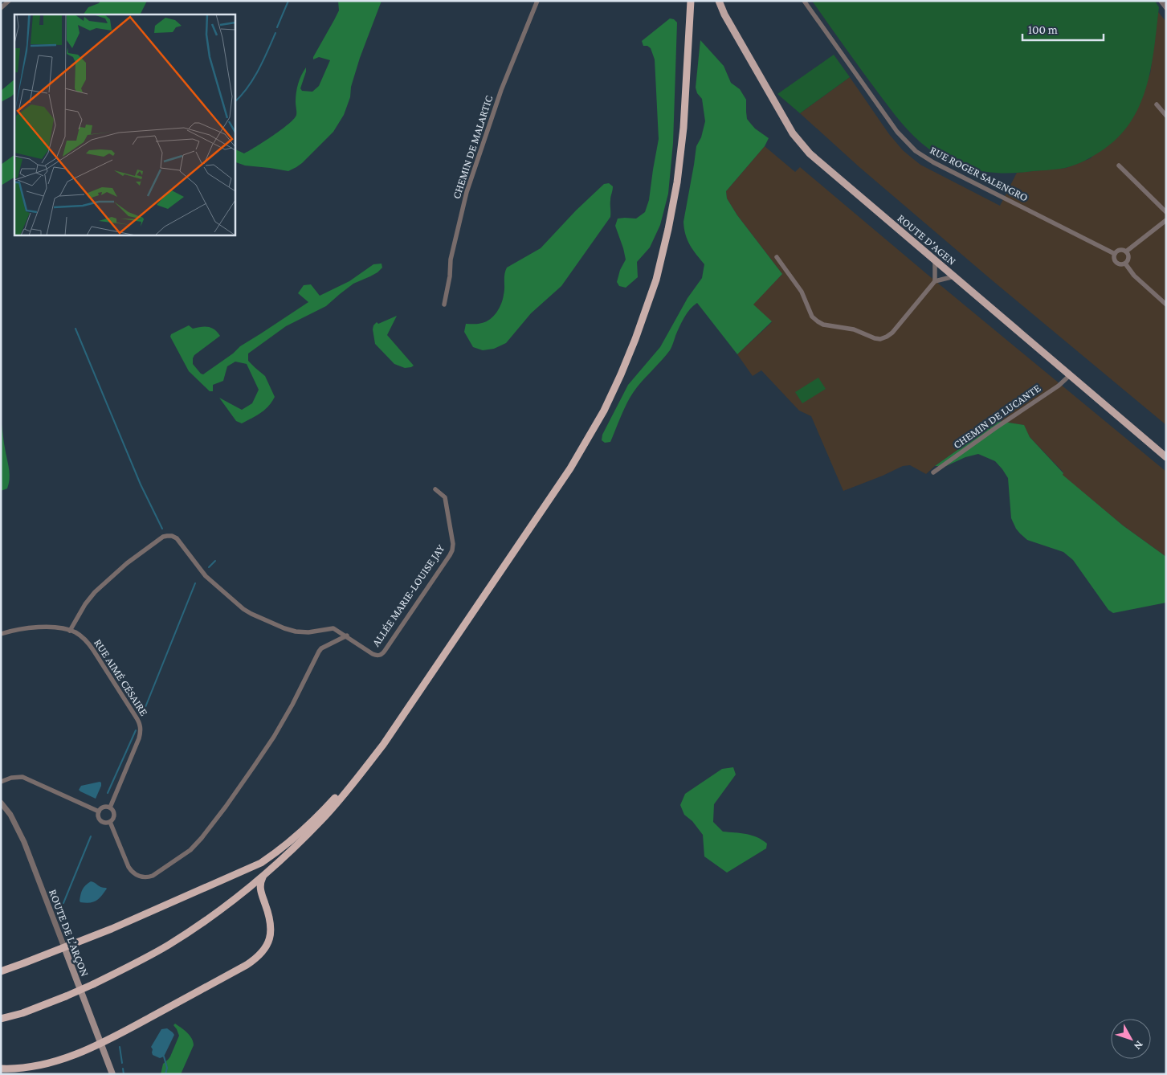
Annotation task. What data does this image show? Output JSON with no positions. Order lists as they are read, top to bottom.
{
  "streets": {
    "main road": ["ROUTE D'AGEN", "ROUTE DE L’ARÇON"],
    "street": [
      "CHEMIN DE MALARTIC",
      "RUE ROGER SALENGRO",
      "CHEMIN DE LUCANTE",
      "ALLÉE MARIE-LOUISE JAY",
      "RUE AIMÉ CÉSAIRE"
    ]
  },
  "crossings": [
    ["ROUTE D'AGEN", "CHEMIN DE LUCANTE"]
  ],
  "scale_bar": "100 m",
  "north": "bottom right"
}
